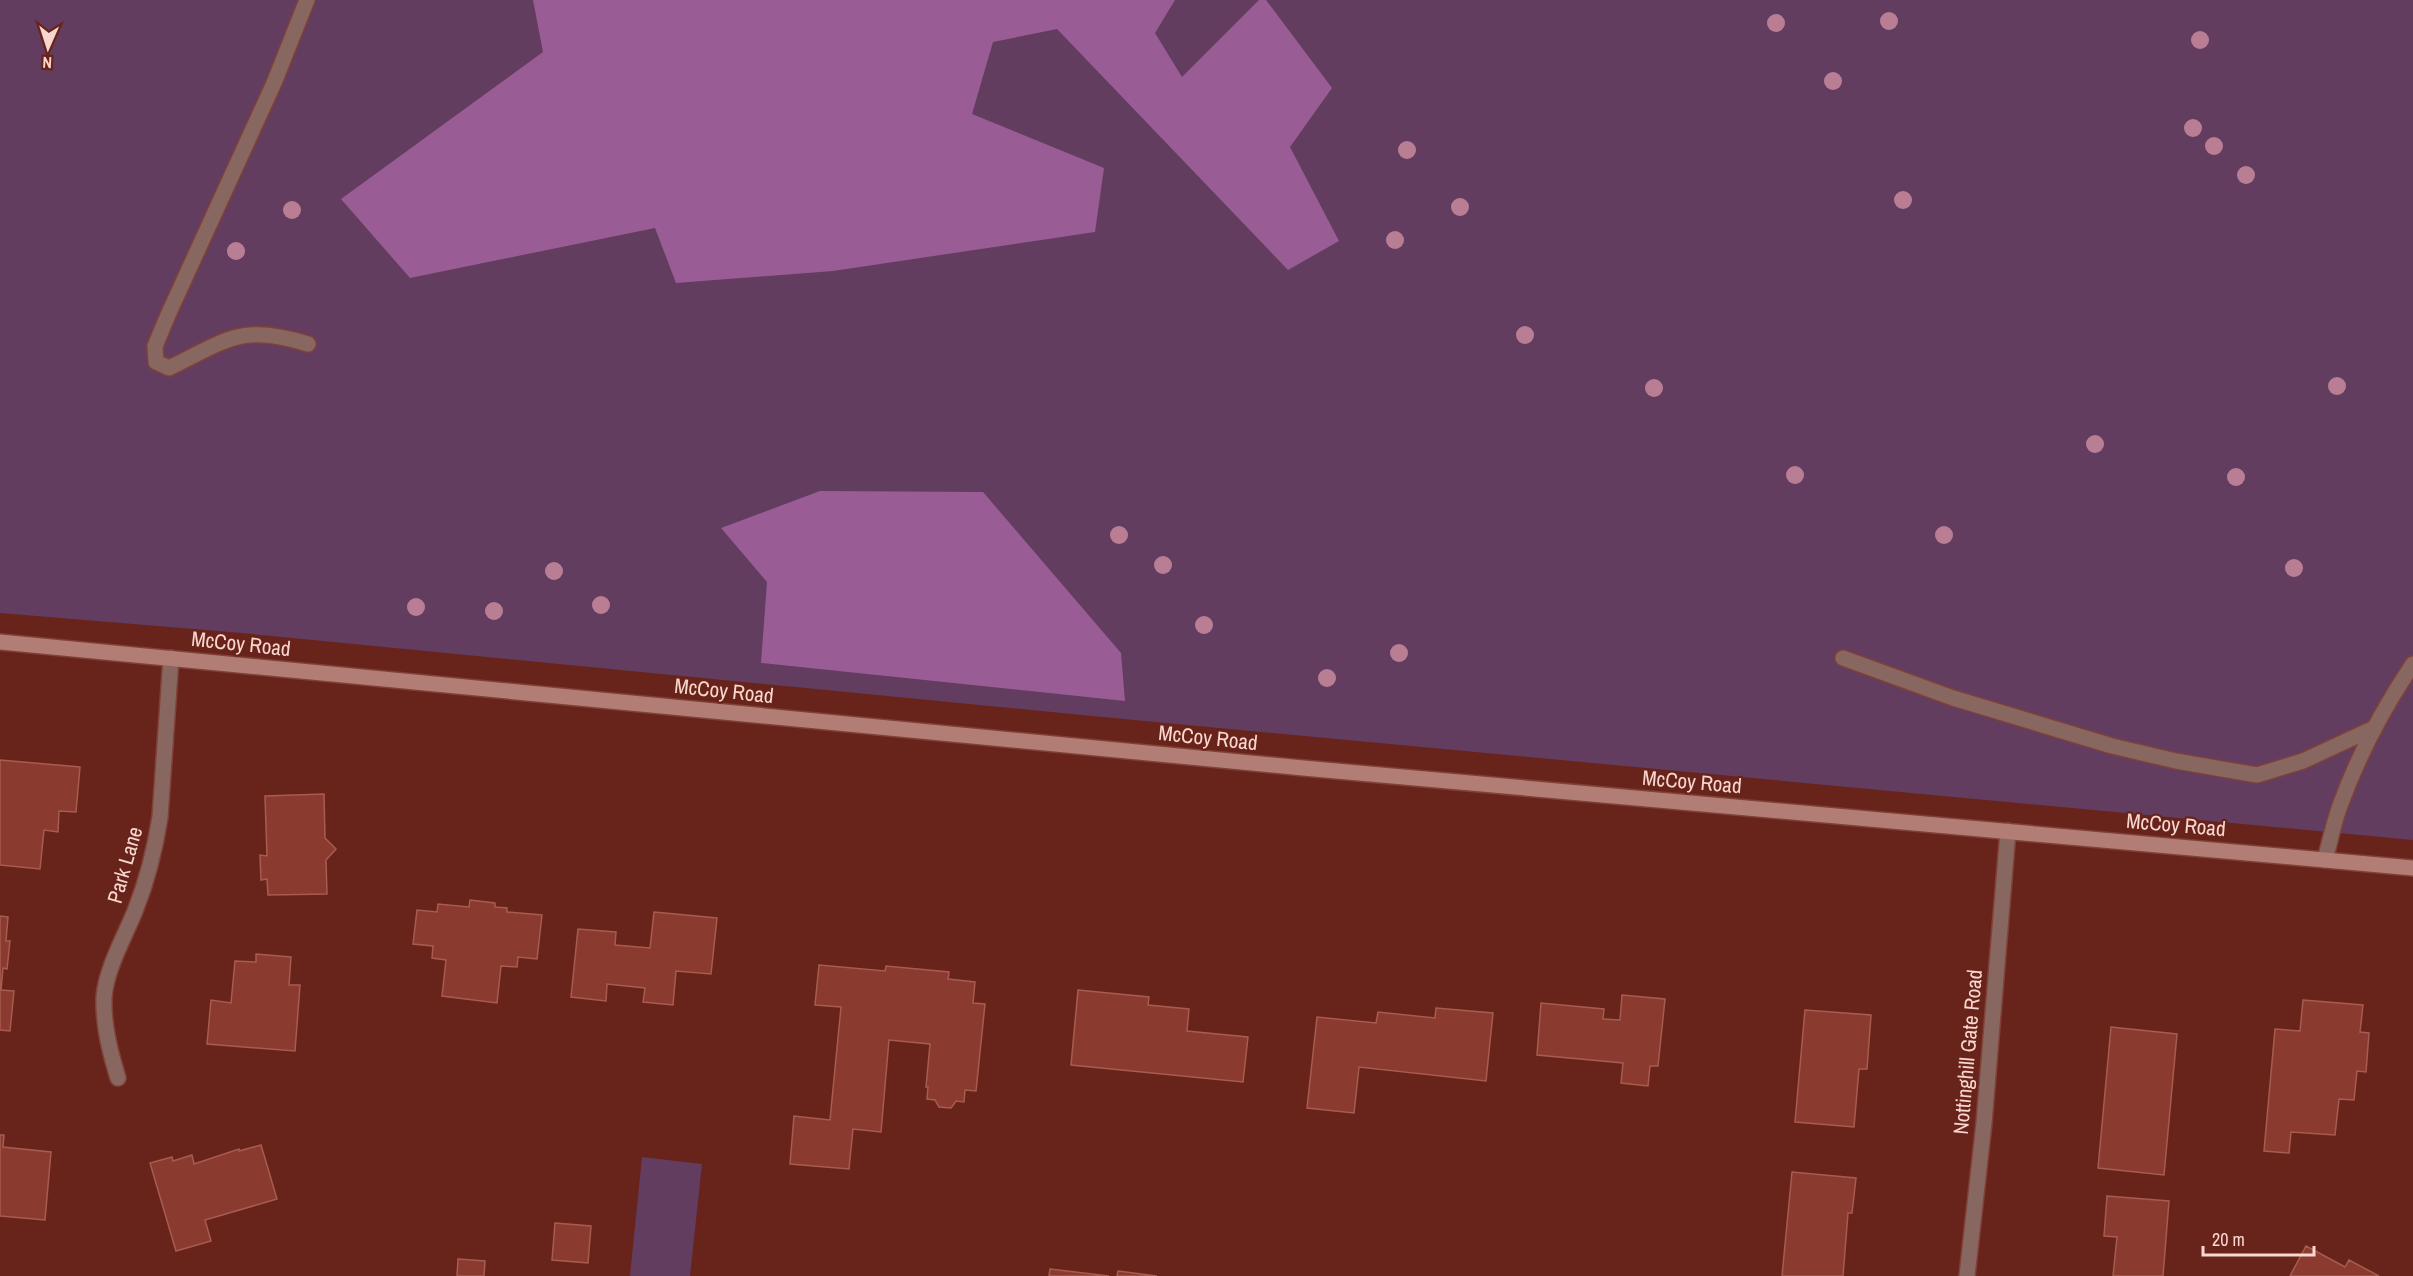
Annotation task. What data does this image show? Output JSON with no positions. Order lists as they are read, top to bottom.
{
  "streets": {
    "main road": ["McCoy Road"],
    "street": ["Park Lane", "Nottinghill Gate Road"]
  },
  "crossings": [
    ["McCoy Road", "Park Lane"],
    ["McCoy Road", "Nottinghill Gate Road"]
  ],
  "scale_bar": "20 m",
  "north": "bottom"
}
